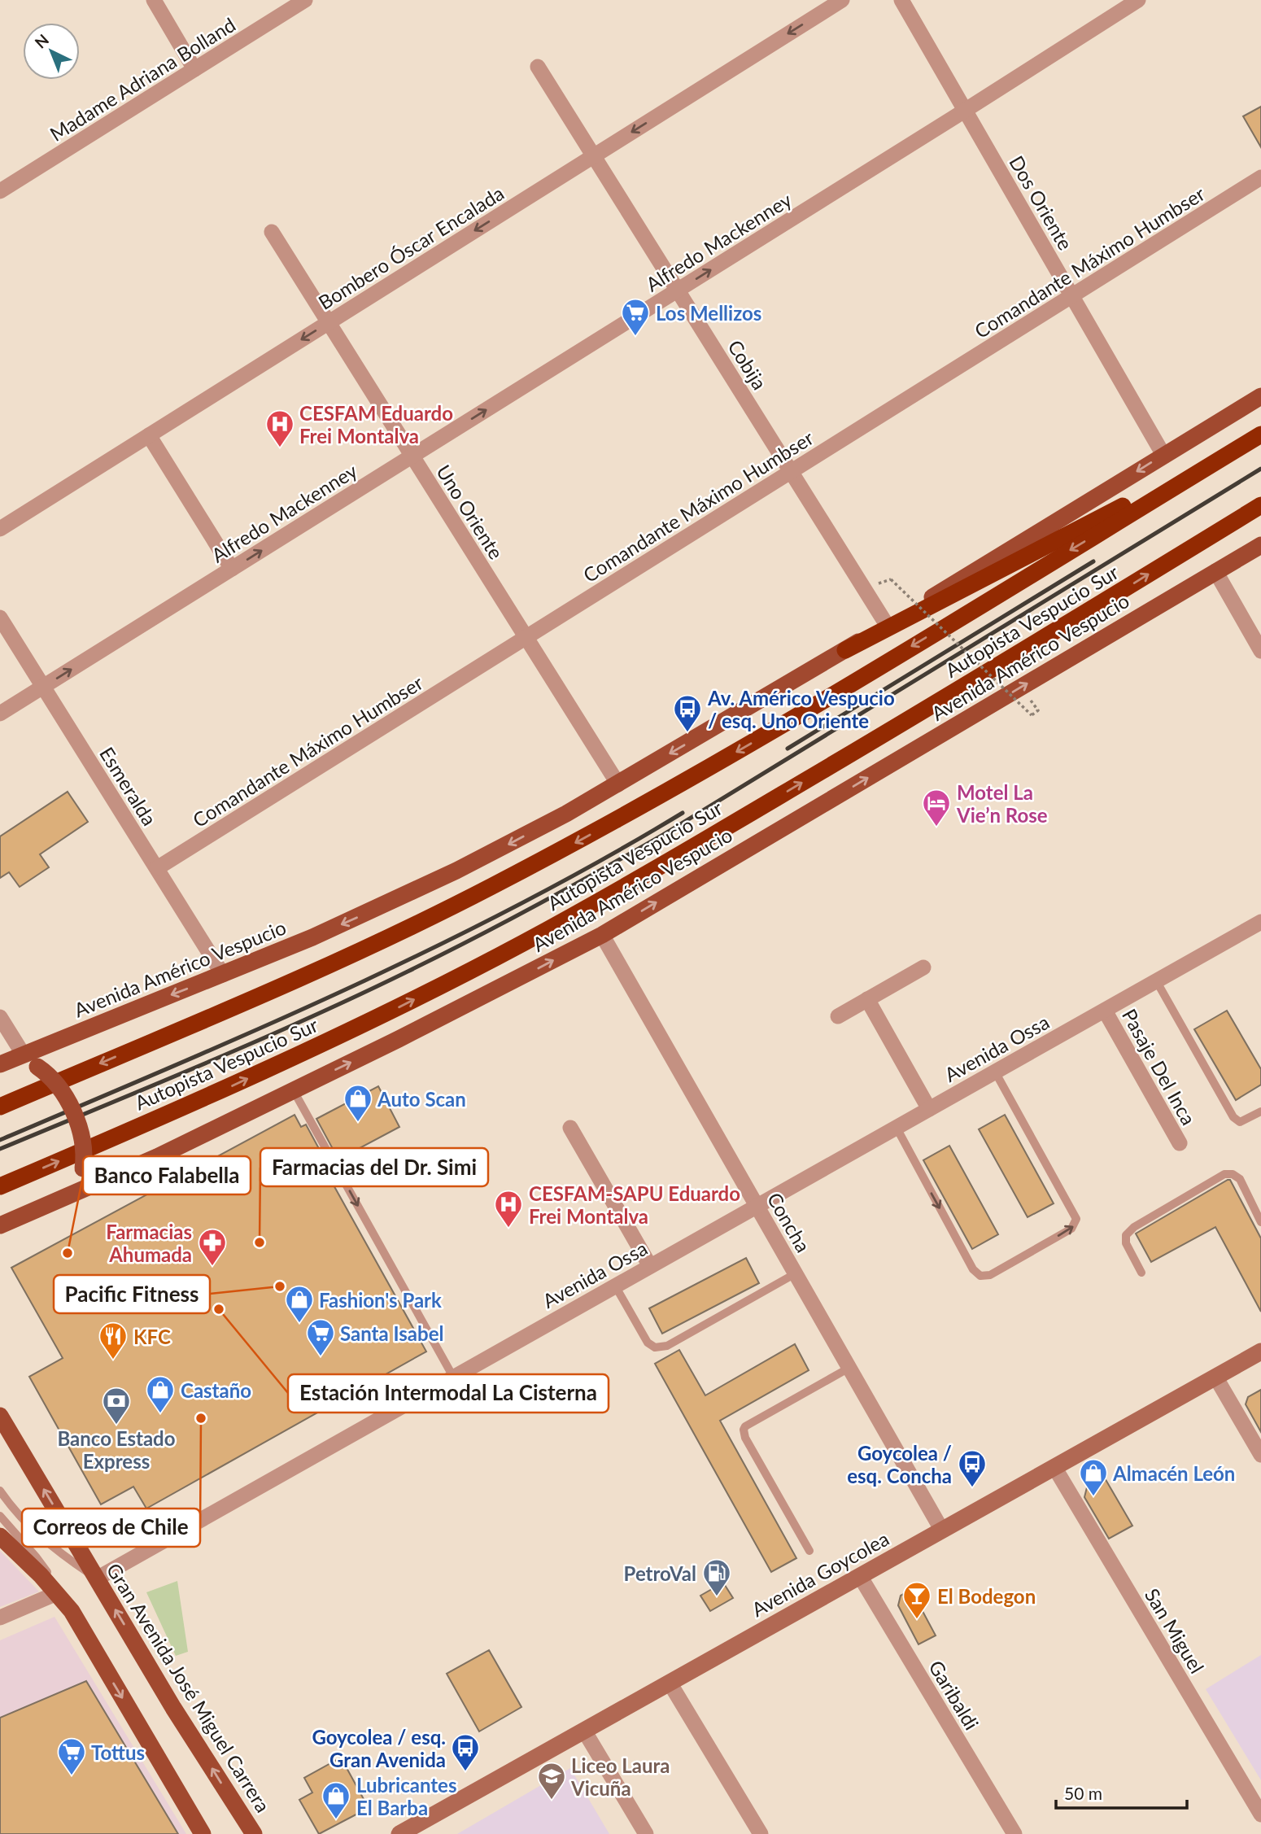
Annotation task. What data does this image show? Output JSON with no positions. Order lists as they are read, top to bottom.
{
  "streets": {
    "highway": ["Autopista Vespucio Sur"],
    "main road": ["Avenida Américo Vespucio", "Gran Avenida José Miguel Carrera"],
    "street": [
      "Madame Adriana Bolland",
      "Dos Oriente",
      "Alfredo Mackenney",
      "Bombero Óscar Encalada",
      "Comandante Máximo Humbser",
      "Cobija",
      "Uno Oriente",
      "Esmeralda",
      "Avenida Ossa",
      "Pasaje Del Inca",
      "Concha",
      "Avenida Goycolea",
      "San Miguel",
      "Garibaldi"
    ]
  },
  "crossings": [
    ["Dos Oriente", "Alfredo Mackenney"],
    ["Dos Oriente", "Comandante Máximo Humbser"],
    ["Dos Oriente", "Avenida Américo Vespucio"],
    ["Alfredo Mackenney", "Cobija"],
    ["Alfredo Mackenney", "Uno Oriente"],
    ["Alfredo Mackenney", "Esmeralda"],
    ["Bombero Óscar Encalada", "Cobija"],
    ["Bombero Óscar Encalada", "Uno Oriente"],
    ["Comandante Máximo Humbser", "Cobija"],
    ["Comandante Máximo Humbser", "Uno Oriente"],
    ["Comandante Máximo Humbser", "Esmeralda"],
    ["Cobija", "Avenida Américo Vespucio"],
    ["Uno Oriente", "Avenida Américo Vespucio"],
    ["Avenida Américo Vespucio", "Esmeralda"],
    ["Avenida Américo Vespucio", "Concha"],
    ["Avenida Ossa", "Pasaje Del Inca"],
    ["Avenida Ossa", "Concha"],
    ["Avenida Ossa", "Gran Avenida José Miguel Carrera"],
    ["Concha", "Avenida Goycolea"],
    ["Avenida Goycolea", "San Miguel"],
    ["Avenida Goycolea", "Garibaldi"]
  ],
  "one_way": ["Alfredo Mackenney", "Bombero Óscar Encalada"],
  "places": {
    "supermarket": ["Los Mellizos", "Santa Isabel", "Tottus"],
    "hospital": ["CESFAM Eduardo Frei Montalva", "CESFAM-SAPU Eduardo Frei Montalva"],
    "bus stop": ["Av. Américo Vespucio / esq. Uno Oriente", "Goycolea / esq. Concha", "Goycolea / esq. Gran Avenida"],
    "hotel": ["Motel La Vie’n Rose"],
    "shop": [
      "Auto Scan",
      "Fashion's Park",
      "Castaño",
      "Almacén León",
      "Lubricantes El Barba"
    ],
    "other": [
      "Farmacias del Dr. Simi",
      "Banco Falabella",
      "Pacific Fitness",
      "Estación Intermodal La Cisterna",
      "Correos de Chile"
    ],
    "pharmacy": ["Farmacias Ahumada"],
    "restaurant": ["KFC"],
    "bank": ["Banco Estado Express"],
    "fuel station": ["PetroVal"],
    "bar": ["El Bodegon"],
    "school or university": ["Liceo Laura Vicuña"]
  },
  "scale_bar": "50 m",
  "north": "top left"
}
